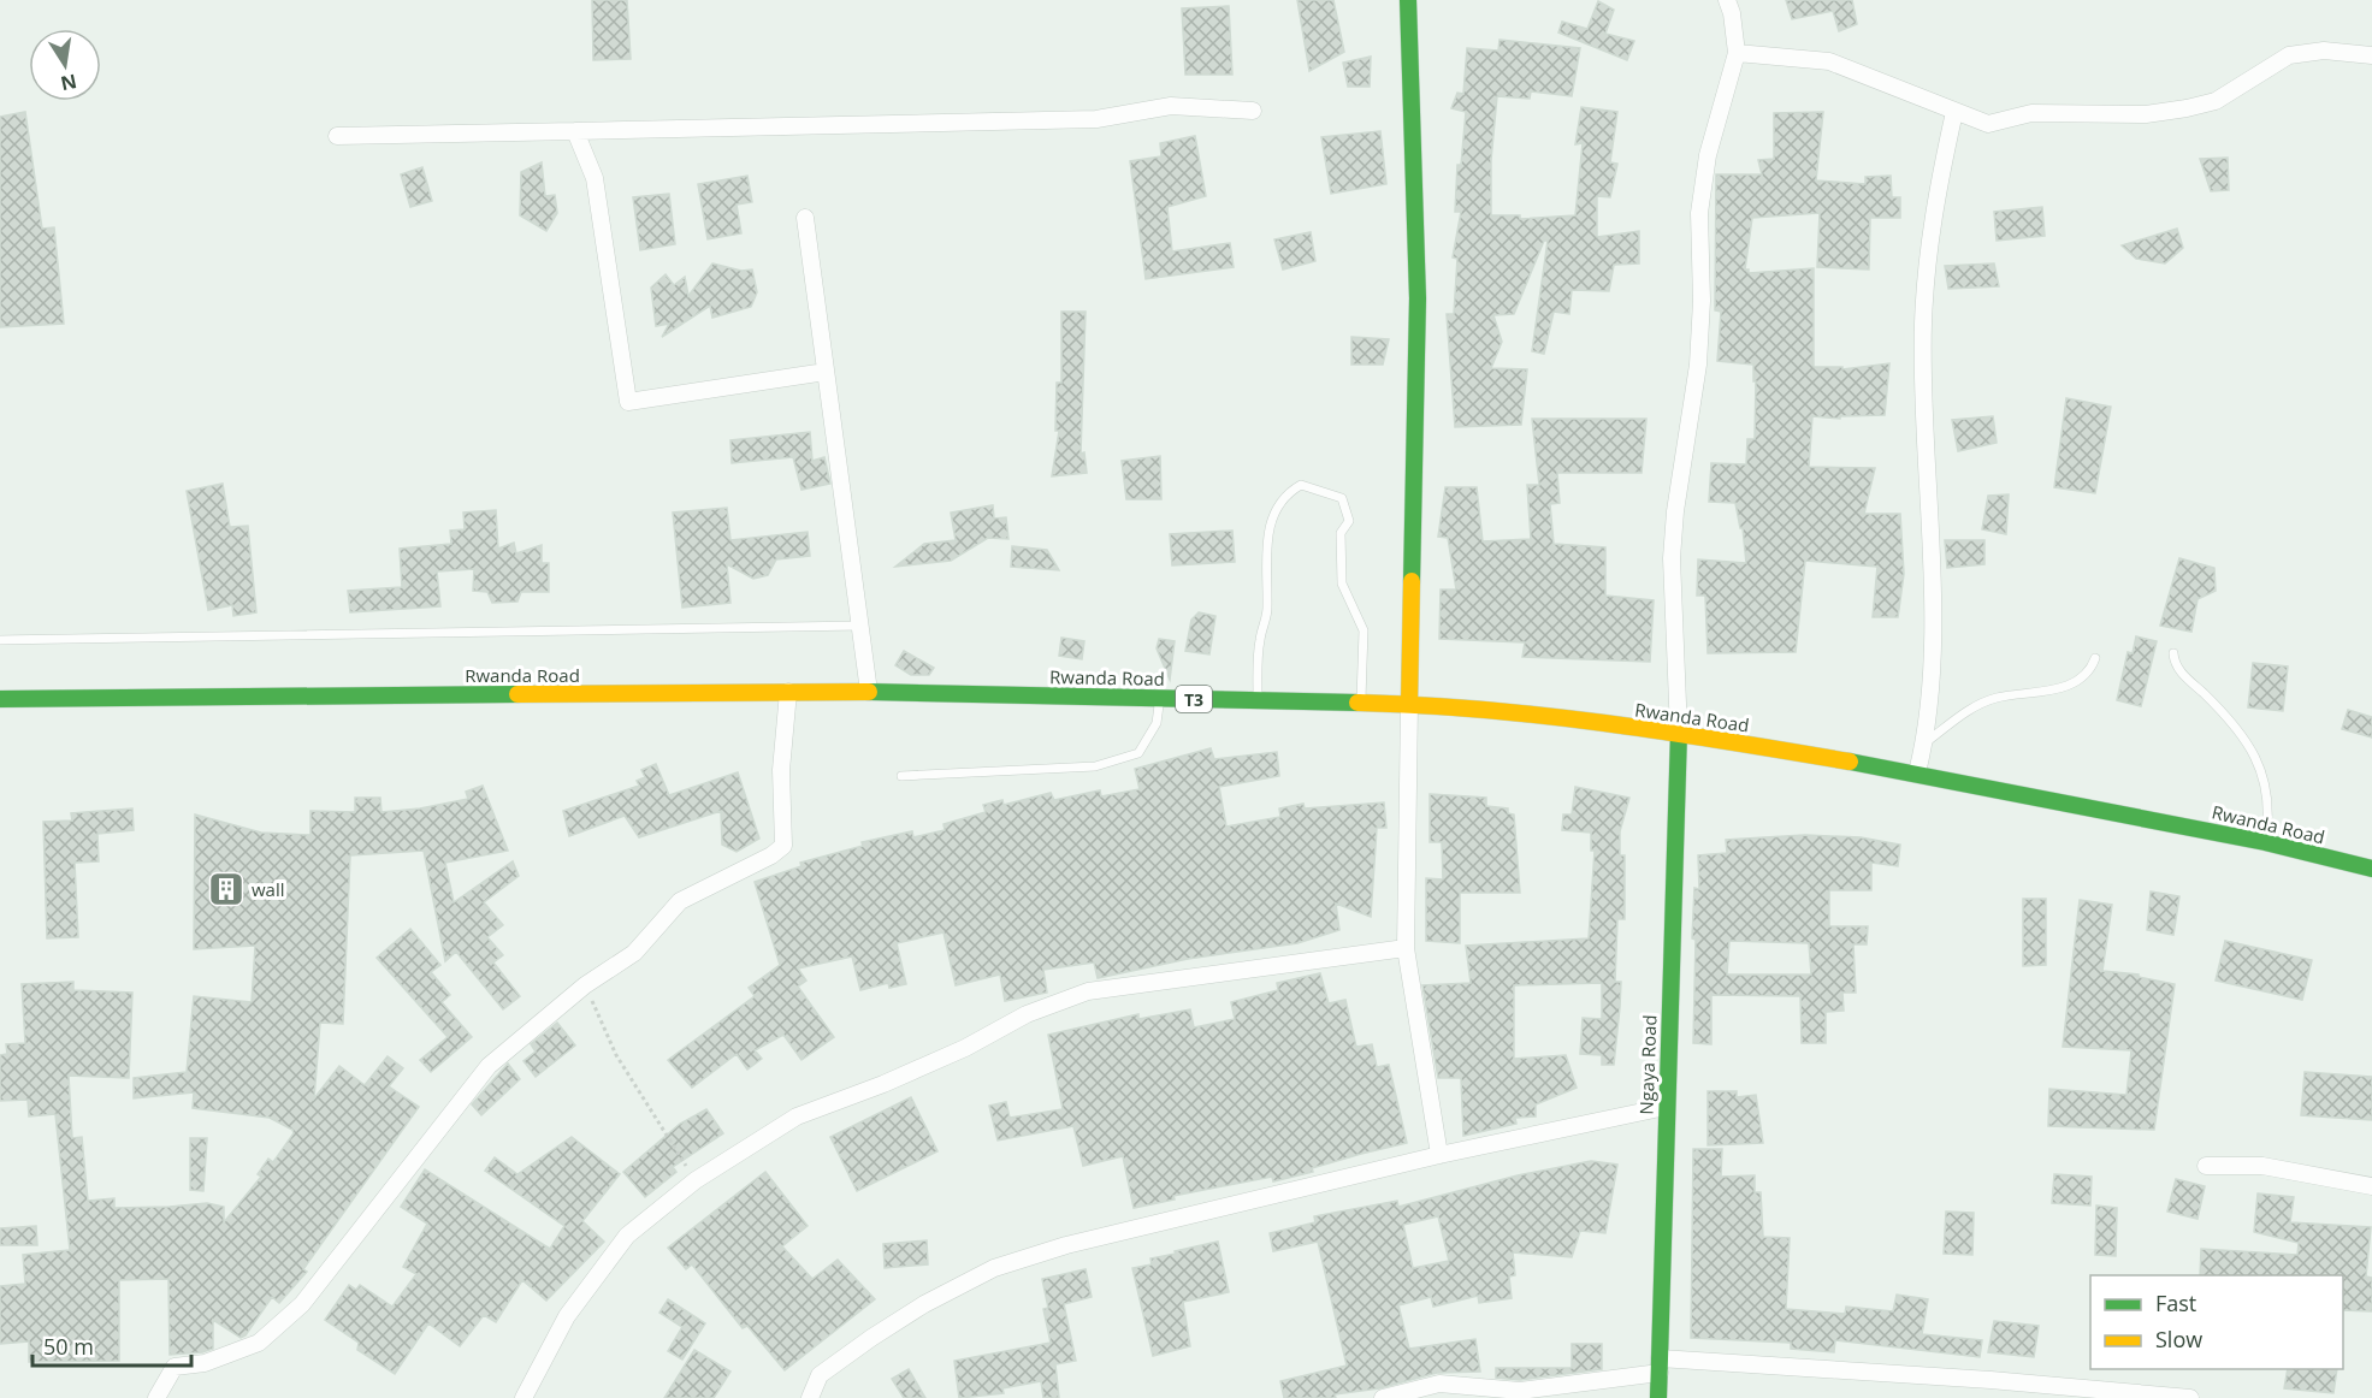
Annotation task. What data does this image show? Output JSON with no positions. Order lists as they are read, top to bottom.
{
  "streets": {
    "main road": ["Rwanda Road", "T3", "Ngaya Road"]
  },
  "crossings": [
    ["Rwanda Road", "Ngaya Road"]
  ],
  "places": {
    "building": ["wall"]
  },
  "legend": ["Fast", "Slow"],
  "scale_bar": "50 m",
  "north": "bottom"
}
